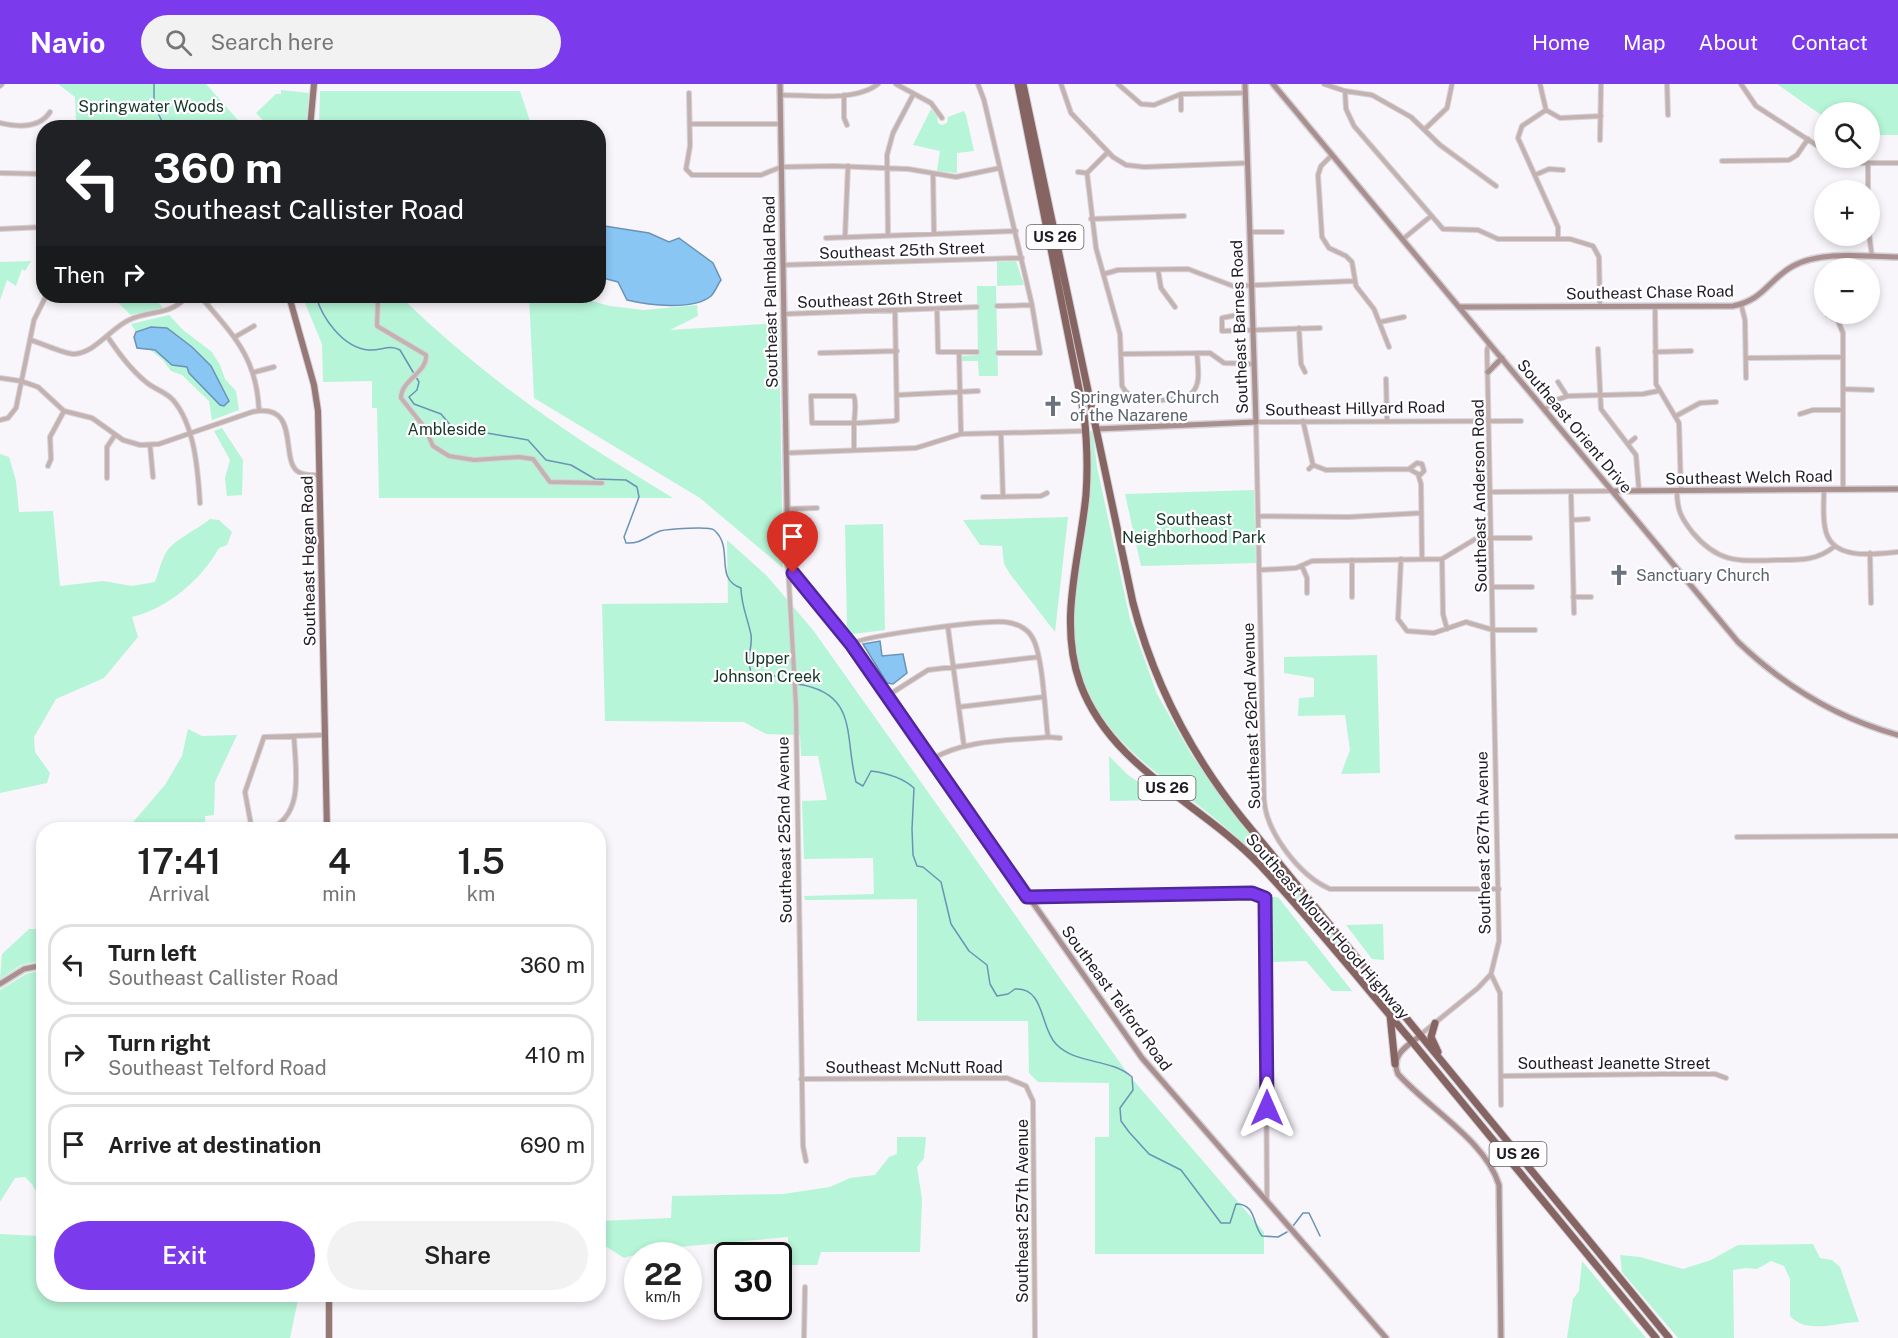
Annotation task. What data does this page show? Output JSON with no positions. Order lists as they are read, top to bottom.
{
  "streets": {
    "highway": ["US 26", "Southeast Mount Hood Highway"],
    "main road": ["Southeast Hogan Road"],
    "street": [
      "Southeast 25th Street",
      "Southeast Palmblad Road",
      "Southeast Chase Road",
      "Southeast 26th Street",
      "Southeast Barnes Road",
      "Southeast Hillyard Road",
      "Southeast Orient Drive",
      "Southeast Welch Road",
      "Southeast Anderson Road",
      "Southeast 262nd Avenue",
      "Southeast 252nd Avenue",
      "Southeast 267th Avenue",
      "Southeast Telford Road",
      "Southeast Jeanette Street",
      "Southeast McNutt Road",
      "Southeast 257th Avenue"
    ]
  },
  "crossings": [
    ["Southeast 25th Street", "Southeast Palmblad Road"],
    ["Southeast Palmblad Road", "Southeast 26th Street"],
    ["Southeast Palmblad Road", "Southeast 252nd Avenue"],
    ["Southeast Chase Road", "Southeast Orient Drive"],
    ["Southeast Barnes Road", "Southeast Hillyard Road"],
    ["Southeast Barnes Road", "Southeast 262nd Avenue"],
    ["Southeast Hillyard Road", "Southeast Anderson Road"],
    ["Southeast Hillyard Road", "Southeast Mount Hood Highway"],
    ["Southeast Orient Drive", "Southeast Welch Road"],
    ["Southeast Orient Drive", "Southeast Anderson Road"],
    ["Southeast Welch Road", "Southeast Anderson Road"],
    ["Southeast Anderson Road", "Southeast 267th Avenue"],
    ["Southeast 262nd Avenue", "Southeast 267th Avenue"],
    ["Southeast 252nd Avenue", "Southeast Telford Road"],
    ["Southeast 252nd Avenue", "Southeast McNutt Road"],
    ["Southeast McNutt Road", "Southeast 257th Avenue"]
  ],
  "parks": [
    "Springwater Woods",
    "Ambleside",
    "Southeast Neighborhood Park",
    "Upper Johnson Creek"
  ],
  "places": {
    "church": ["Springwater Church of the Nazarene", "Sanctuary Church"]
  },
  "page": {
    "header": "Navio",
    "search": "Search here",
    "nav": [
      "Home",
      "Map",
      "About",
      "Contact"
    ],
    "map_buttons": ["+", "−"],
    "turn": ["360 m", "Southeast Callister Road"],
    "then": "Then",
    "eta": [
      "17:41",
      "Arrival",
      "4",
      "min",
      "1.5",
      "km"
    ],
    "list": [
      {
        "name": "Turn left",
        "note": "Southeast Callister Road",
        "value": "360 m"
      },
      {
        "name": "Turn right",
        "note": "Southeast Telford Road",
        "value": "410 m"
      },
      {
        "name": "Arrive at destination",
        "value": "690 m"
      }
    ],
    "buttons": ["Exit", "Share"],
    "speed": "22 km/h",
    "limit": "30"
  }
}
